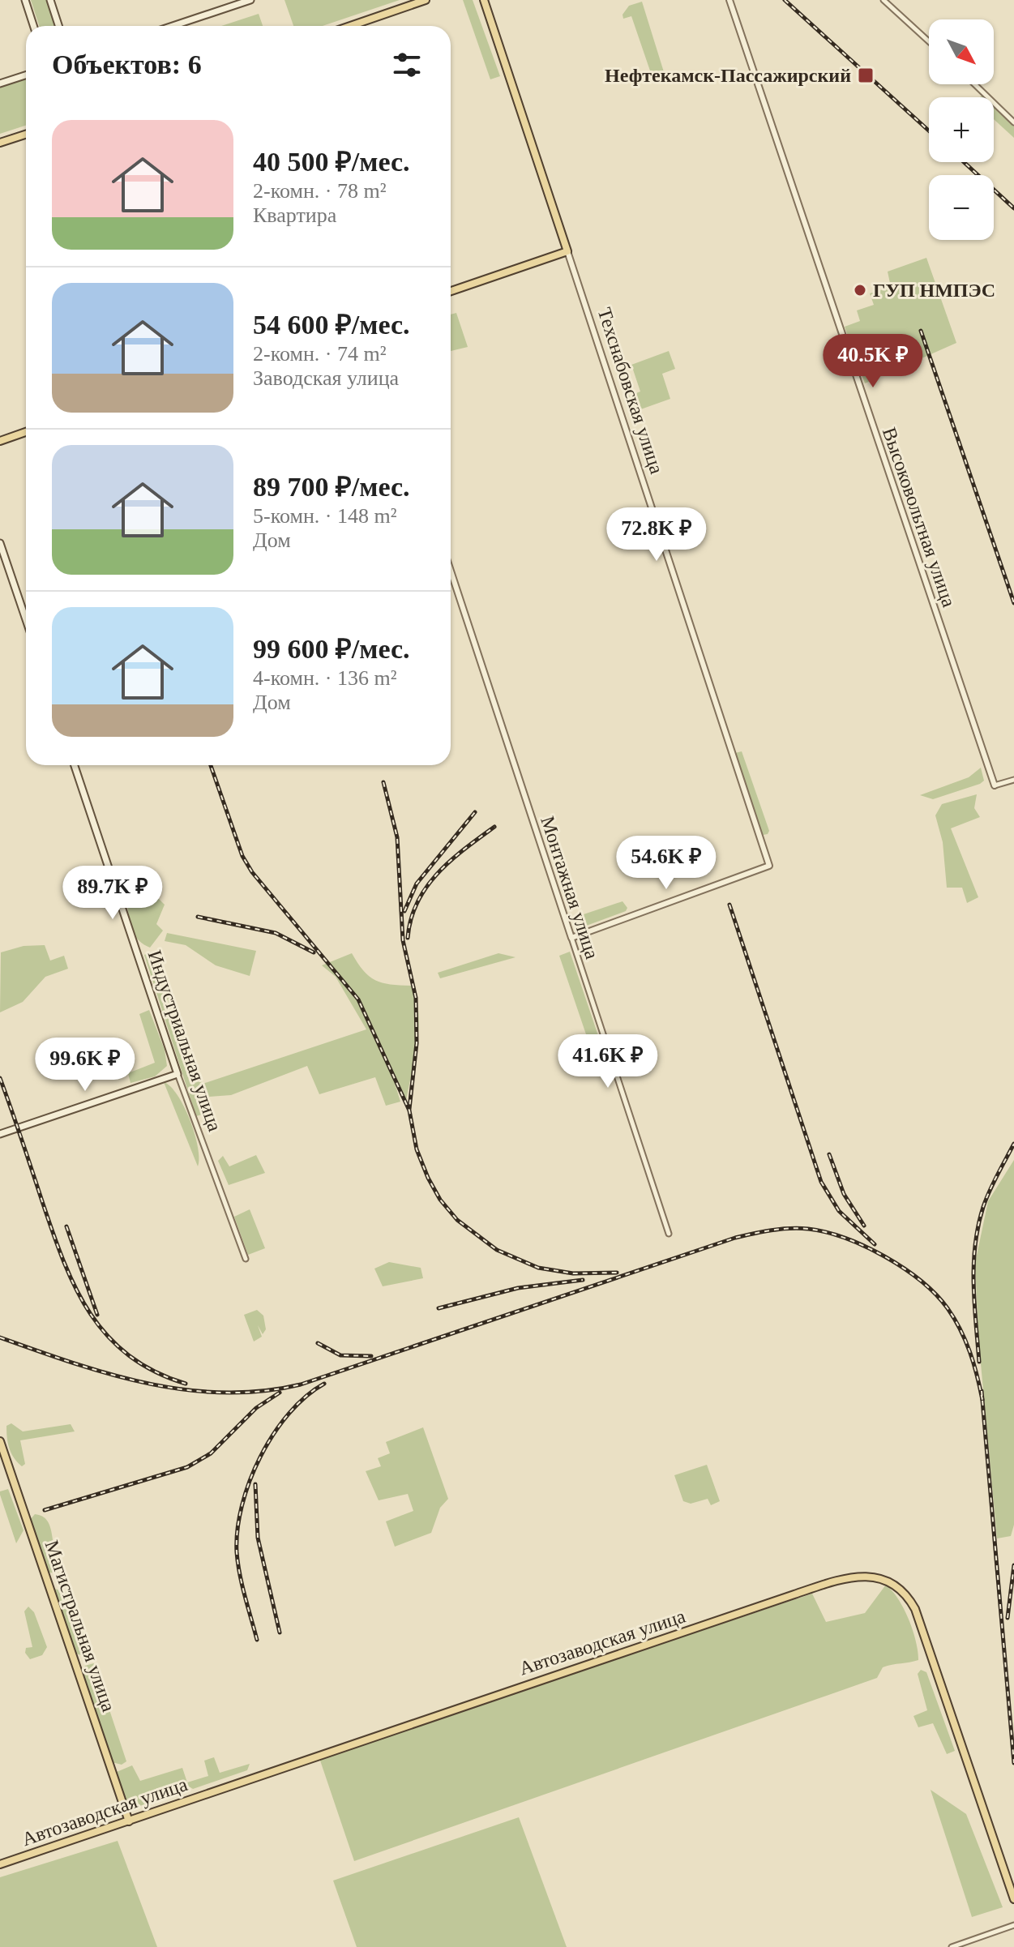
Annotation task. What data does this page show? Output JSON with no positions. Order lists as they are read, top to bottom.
{
  "streets": {
    "main road": [
      "Техснабовская улица",
      "Индустриальная улица",
      "Магистральная улица",
      "Автозаводская улица"
    ],
    "street": ["Высоковольтная улица", "Монтажная улица"]
  },
  "crossings": [
    ["Техснабовская улица", "Монтажная улица"],
    ["Магистральная улица", "Автозаводская улица"]
  ],
  "places": {
    "transit": ["Нефтекамск-Пассажирский"],
    "other": ["ГУП НМПЭС"]
  },
  "north": "bottom right",
  "page": {
    "map_buttons": ["+", "−"],
    "heading": "Объектов: 6",
    "list": [
      {
        "name": "40 500 ₽/мес.",
        "note": "2-комн. · 78 m² · Квартира"
      },
      {
        "name": "54 600 ₽/мес.",
        "note": "2-комн. · 74 m² · Заводская улица"
      },
      {
        "name": "89 700 ₽/мес.",
        "note": "5-комн. · 148 m² · Дом"
      },
      {
        "name": "99 600 ₽/мес.",
        "note": "4-комн. · 136 m² · Дом"
      }
    ],
    "price": [
      "40.5K ₽",
      "72.8K ₽",
      "54.6K ₽",
      "89.7K ₽",
      "41.6K ₽",
      "99.6K ₽"
    ]
  }
}
